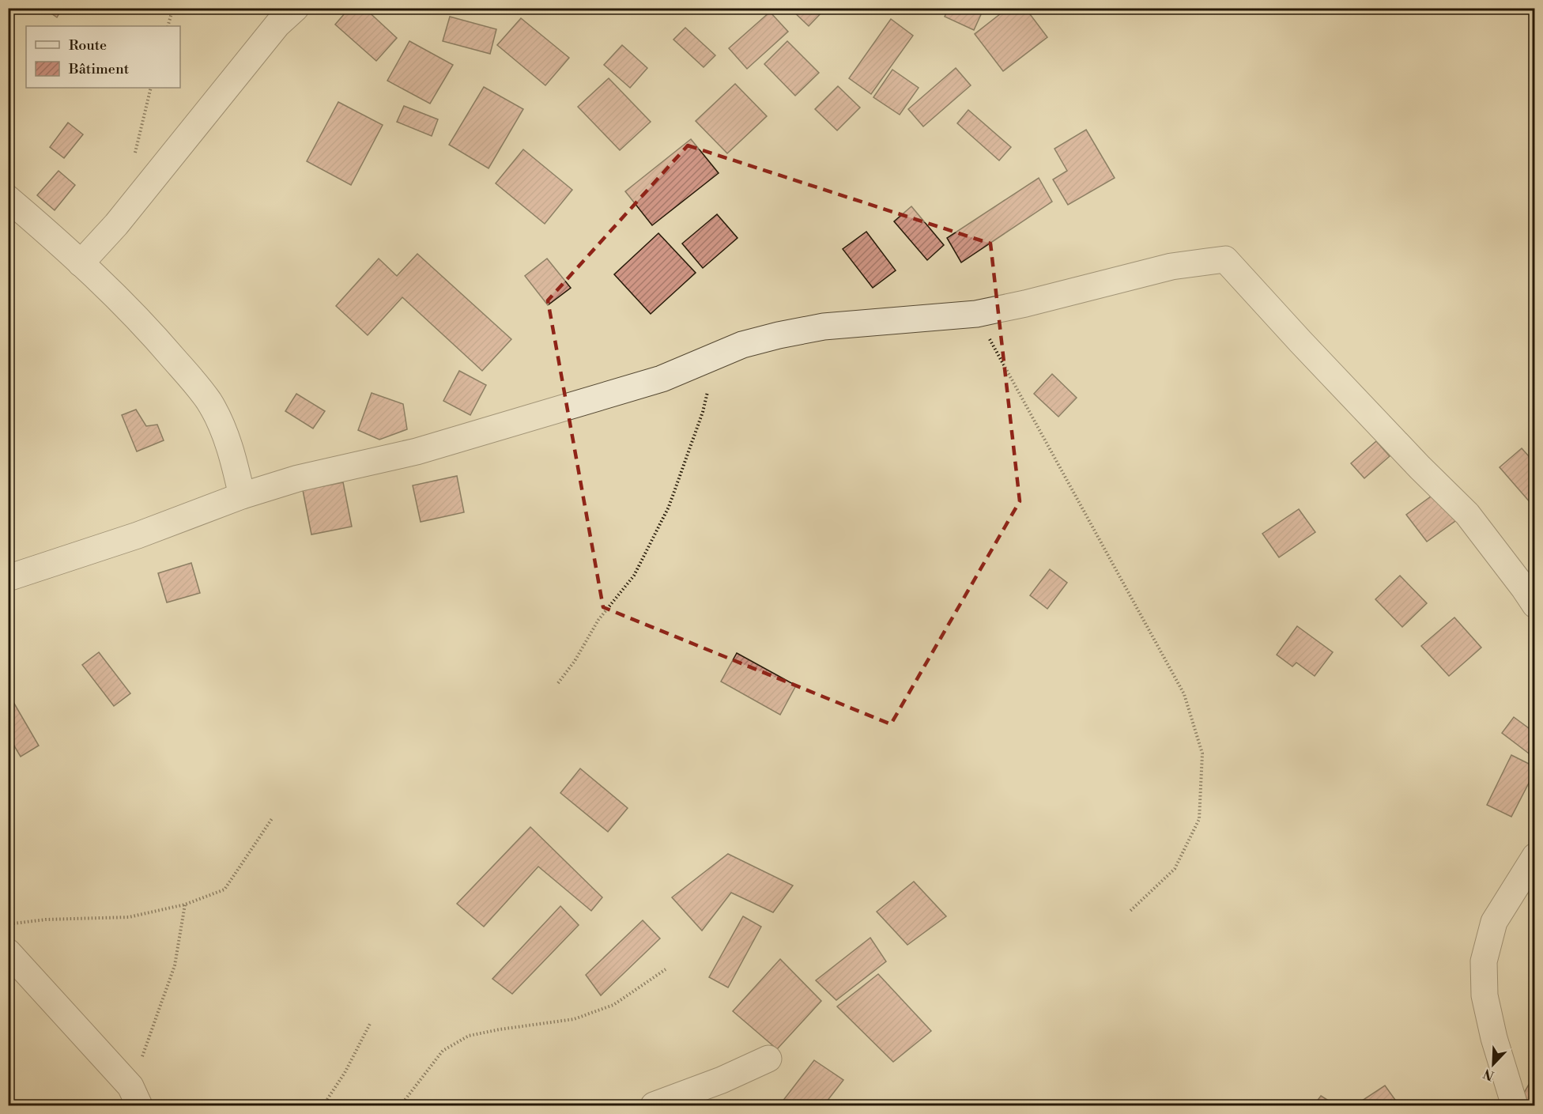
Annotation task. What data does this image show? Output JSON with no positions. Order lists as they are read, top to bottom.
{
  "legend": ["Route", "Bâtiment"],
  "north": "bottom left"
}
